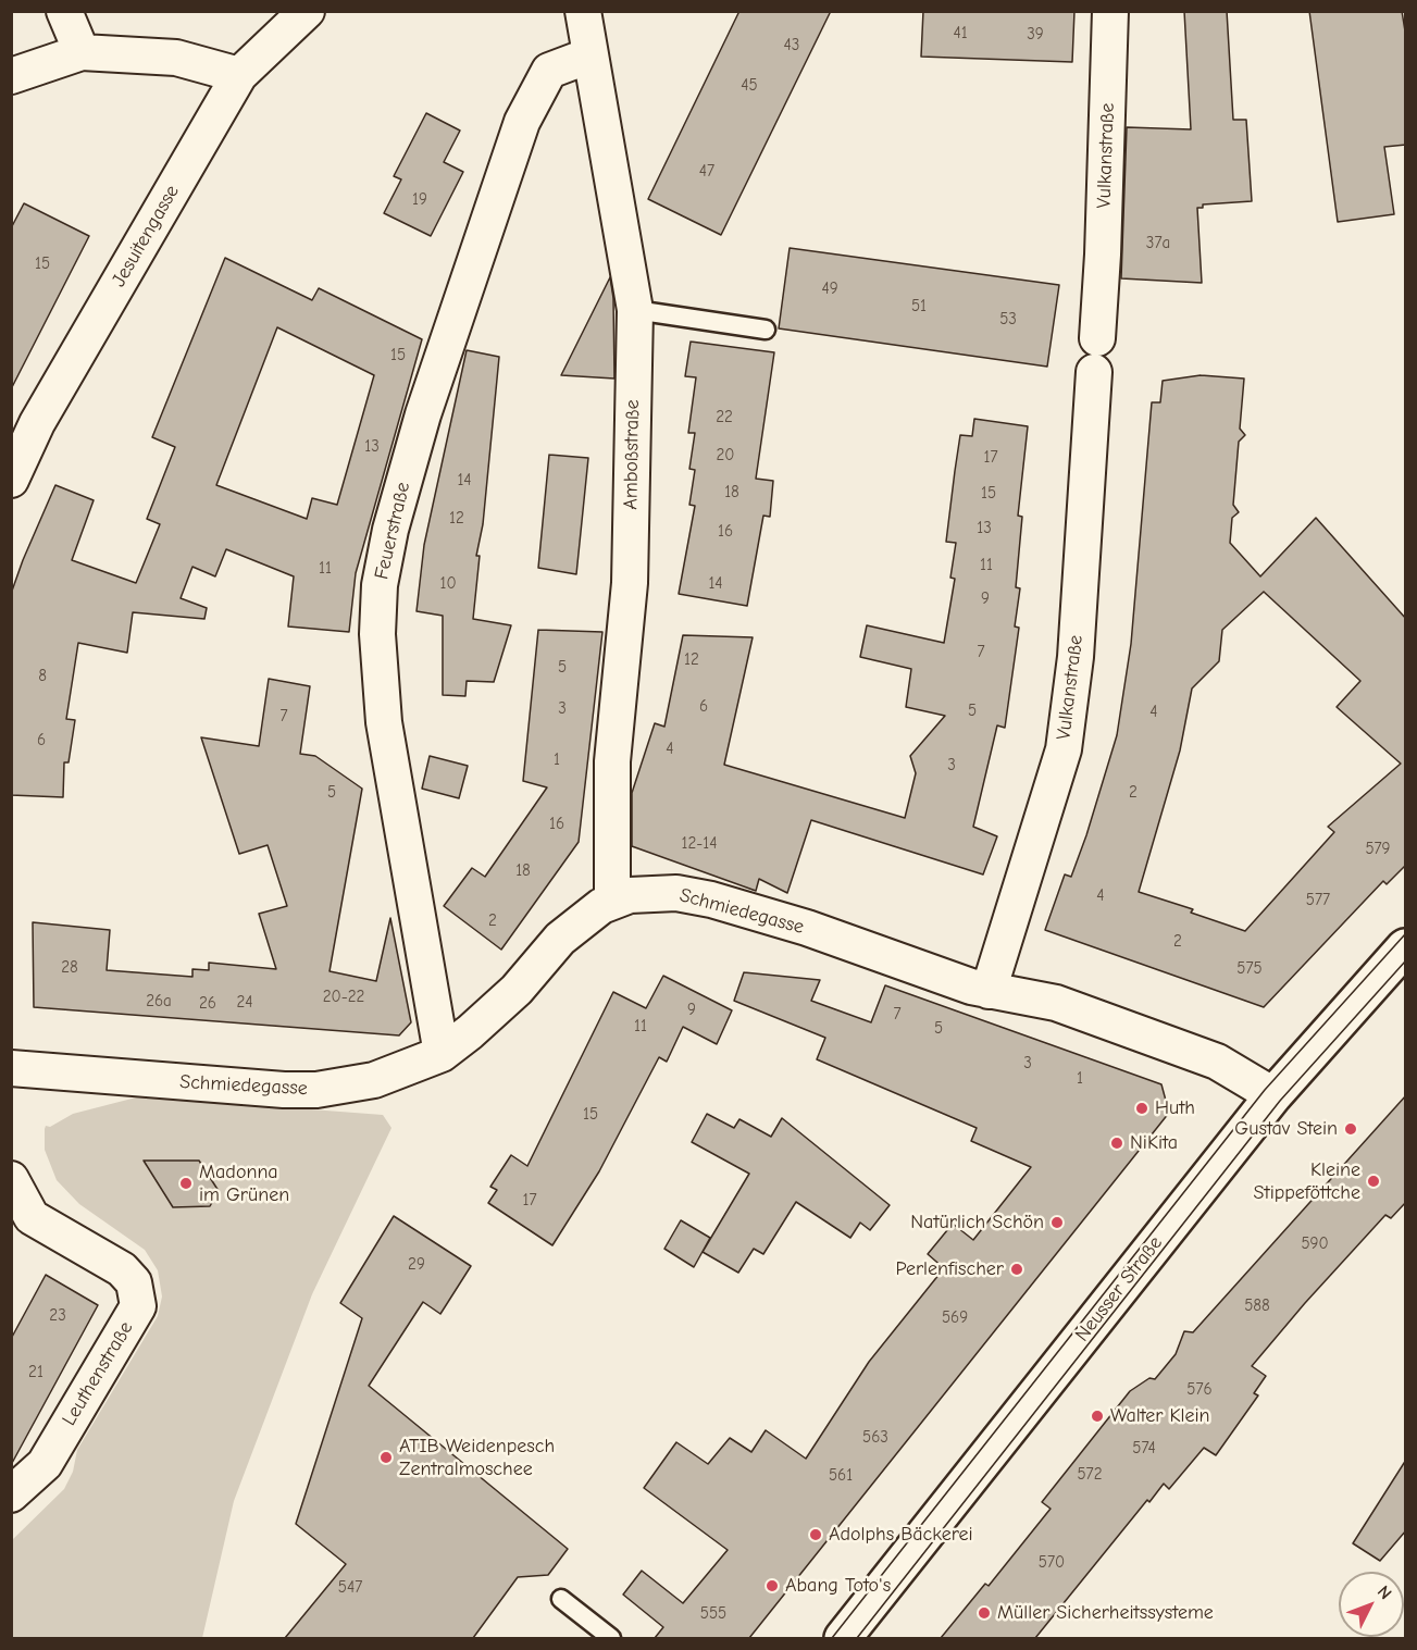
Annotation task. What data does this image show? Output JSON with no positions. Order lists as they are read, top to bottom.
{
  "streets": {
    "main road": ["Neusser Straße"],
    "street": [
      "Vulkanstraße",
      "Jesuitengasse",
      "Amboßstraße",
      "Feuerstraße",
      "Schmiedegasse",
      "Leuthenstraße"
    ]
  },
  "crossings": [
    ["Vulkanstraße", "Schmiedegasse"],
    ["Amboßstraße", "Feuerstraße"],
    ["Amboßstraße", "Schmiedegasse"],
    ["Feuerstraße", "Schmiedegasse"],
    ["Schmiedegasse", "Neusser Straße"]
  ],
  "places": [
    "Huth",
    "Gustav Stein",
    "NiKita",
    "Kleine Stippeföttche",
    "Madonna im Grünen",
    "Natürlich Schön",
    "Perlenfischer",
    "Walter Klein",
    "ATIB Weidenpesch Zentralmoschee",
    "Adolphs Bäckerei",
    "Abang Toto's",
    "Müller Sicherheitssysteme"
  ],
  "house_numbers": [
    "41",
    "39",
    "43",
    "45",
    "47",
    "19",
    "37a",
    "15",
    "49",
    "51",
    "53",
    "15",
    "22",
    "13",
    "20",
    "17",
    "14",
    "18",
    "15",
    "12",
    "13",
    "16",
    "11",
    "11",
    "10",
    "14",
    "9",
    "7",
    "12",
    "5",
    "8",
    "6",
    "3",
    "5",
    "4",
    "7",
    "6",
    "4",
    "1",
    "3",
    "5",
    "2",
    "16",
    "12-14",
    "579",
    "18",
    "4",
    "577",
    "2",
    "2",
    "28",
    "575",
    "20-22",
    "26a",
    "24",
    "26",
    "9",
    "7",
    "11",
    "5",
    "3",
    "1",
    "15",
    "17",
    "590",
    "29",
    "588",
    "23",
    "569",
    "21",
    "576",
    "563",
    "574",
    "572",
    "561",
    "570",
    "547",
    "555"
  ],
  "north": "top right"
}
